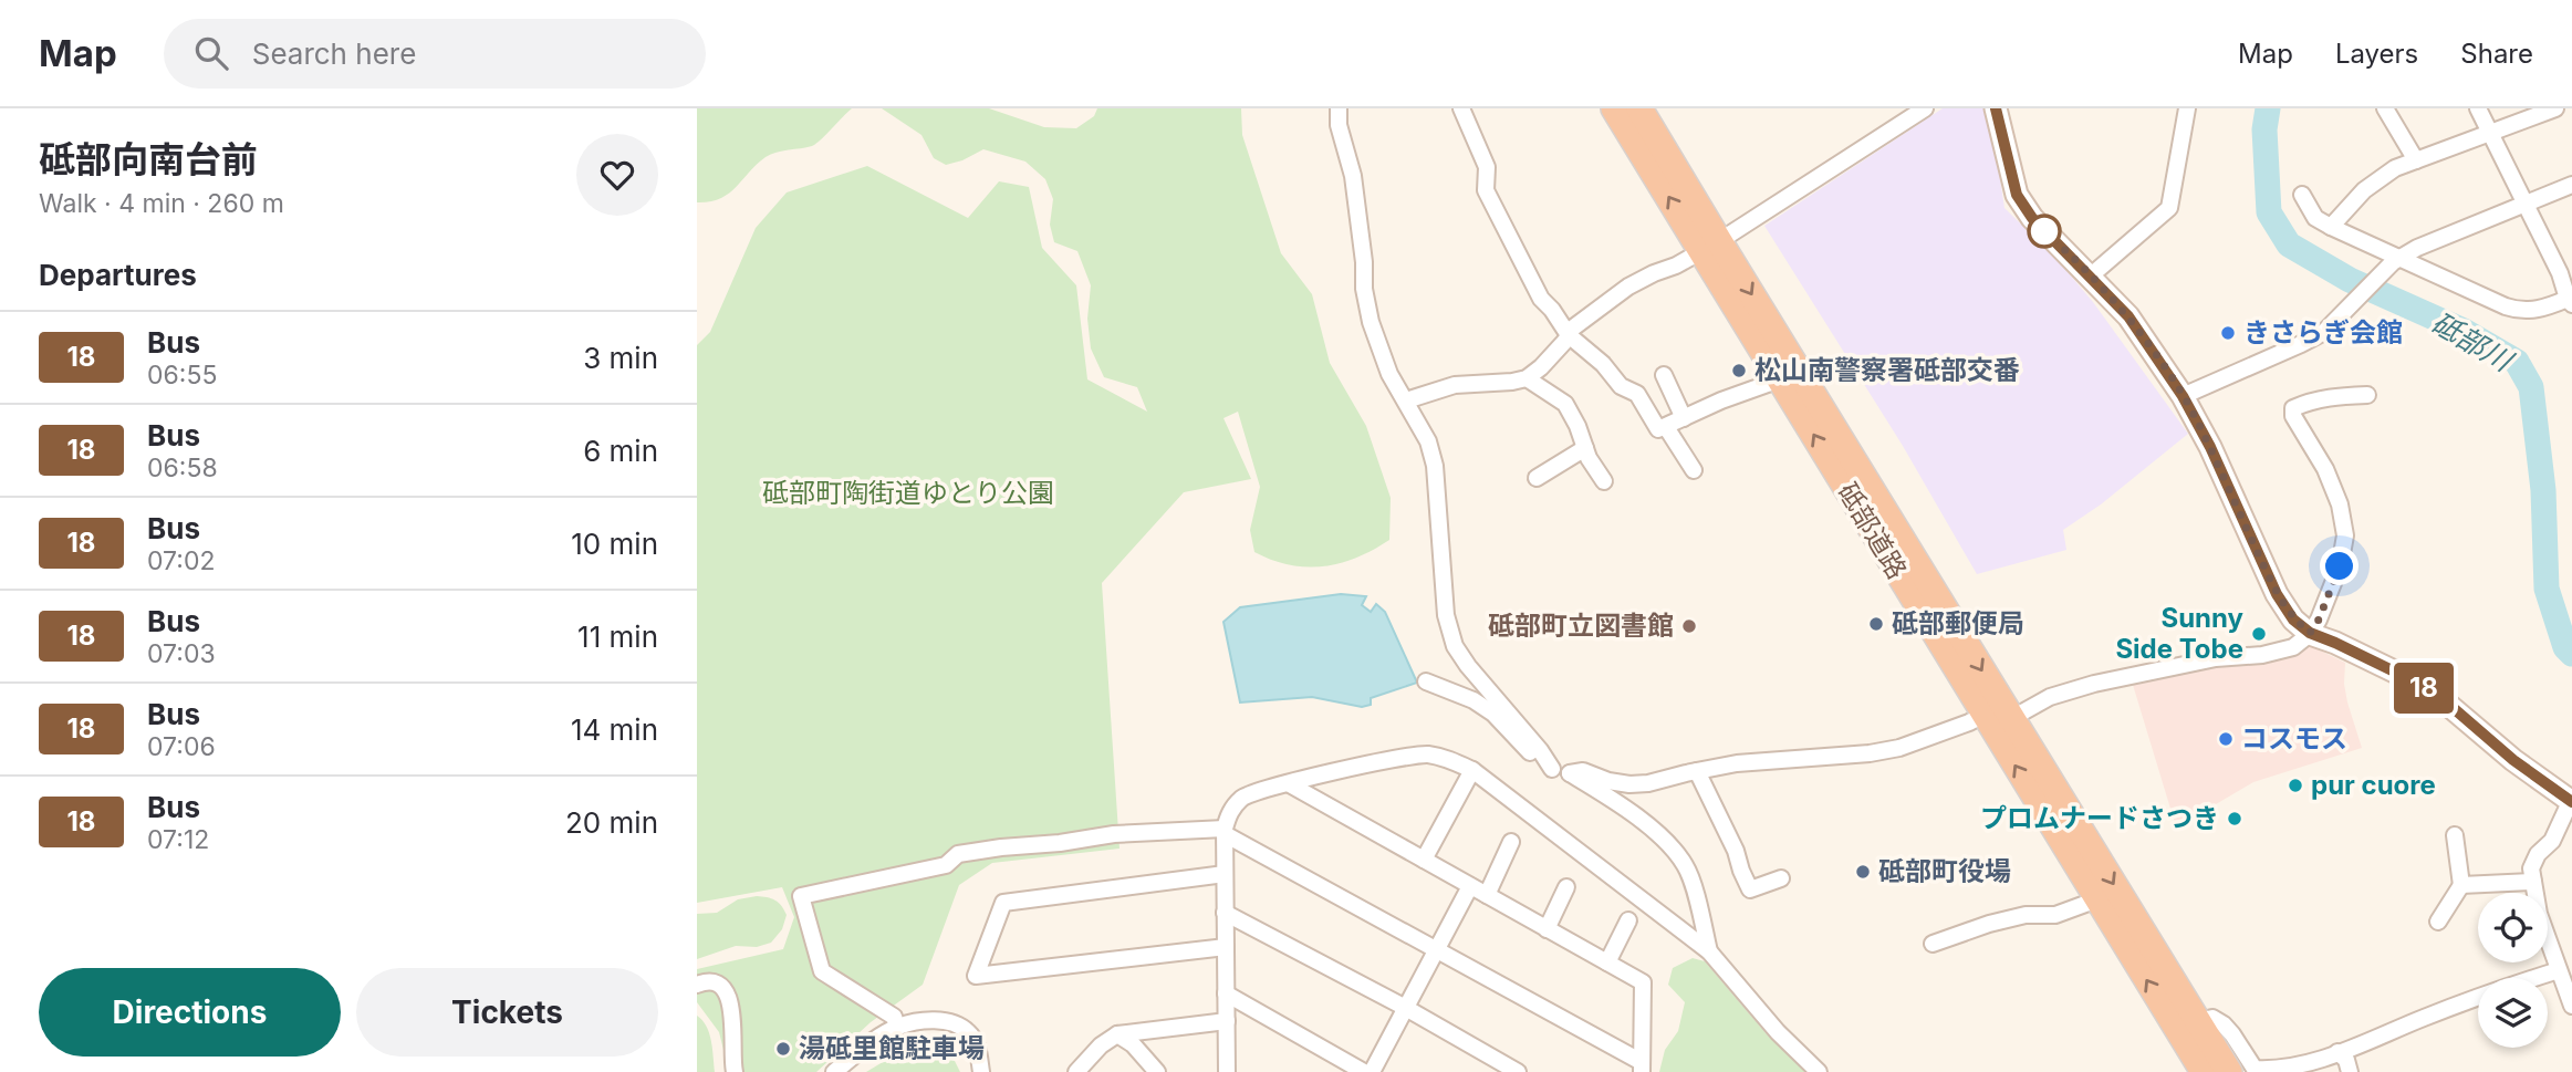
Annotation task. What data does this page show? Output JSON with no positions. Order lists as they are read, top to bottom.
{
  "streets": {
    "highway": ["砥部道路"]
  },
  "water": ["砥部川"],
  "parks": ["砥部町陶街道ゆとり公園"],
  "places": [
    "きさらぎ会館",
    "松山南警察署砥部交番",
    "砥部郵便局",
    "砥部町立図書館",
    "Sunny Side Tobe",
    "コスモス",
    "pur cuore",
    "プロムナードさつき",
    "砥部町役場",
    "湯砥里館駐車場"
  ],
  "lines": ["bus line 18"],
  "page": {
    "header": "Map",
    "search": "Search here",
    "nav": ["Map", "Layers", "Share"],
    "heading": [
      ["砥部向南台前", "Walk · 4 min · 260 m"],
      "Departures"
    ],
    "on_map": "18",
    "list": [
      {
        "mark": "18",
        "name": "Bus",
        "note": "06:55",
        "value": "3 min"
      },
      {
        "mark": "18",
        "name": "Bus",
        "note": "06:58",
        "value": "6 min"
      },
      {
        "mark": "18",
        "name": "Bus",
        "note": "07:02",
        "value": "10 min"
      },
      {
        "mark": "18",
        "name": "Bus",
        "note": "07:03",
        "value": "11 min"
      },
      {
        "mark": "18",
        "name": "Bus",
        "note": "07:06",
        "value": "14 min"
      },
      {
        "mark": "18",
        "name": "Bus",
        "note": "07:12",
        "value": "20 min"
      }
    ],
    "buttons": ["Directions", "Tickets"]
  }
}
